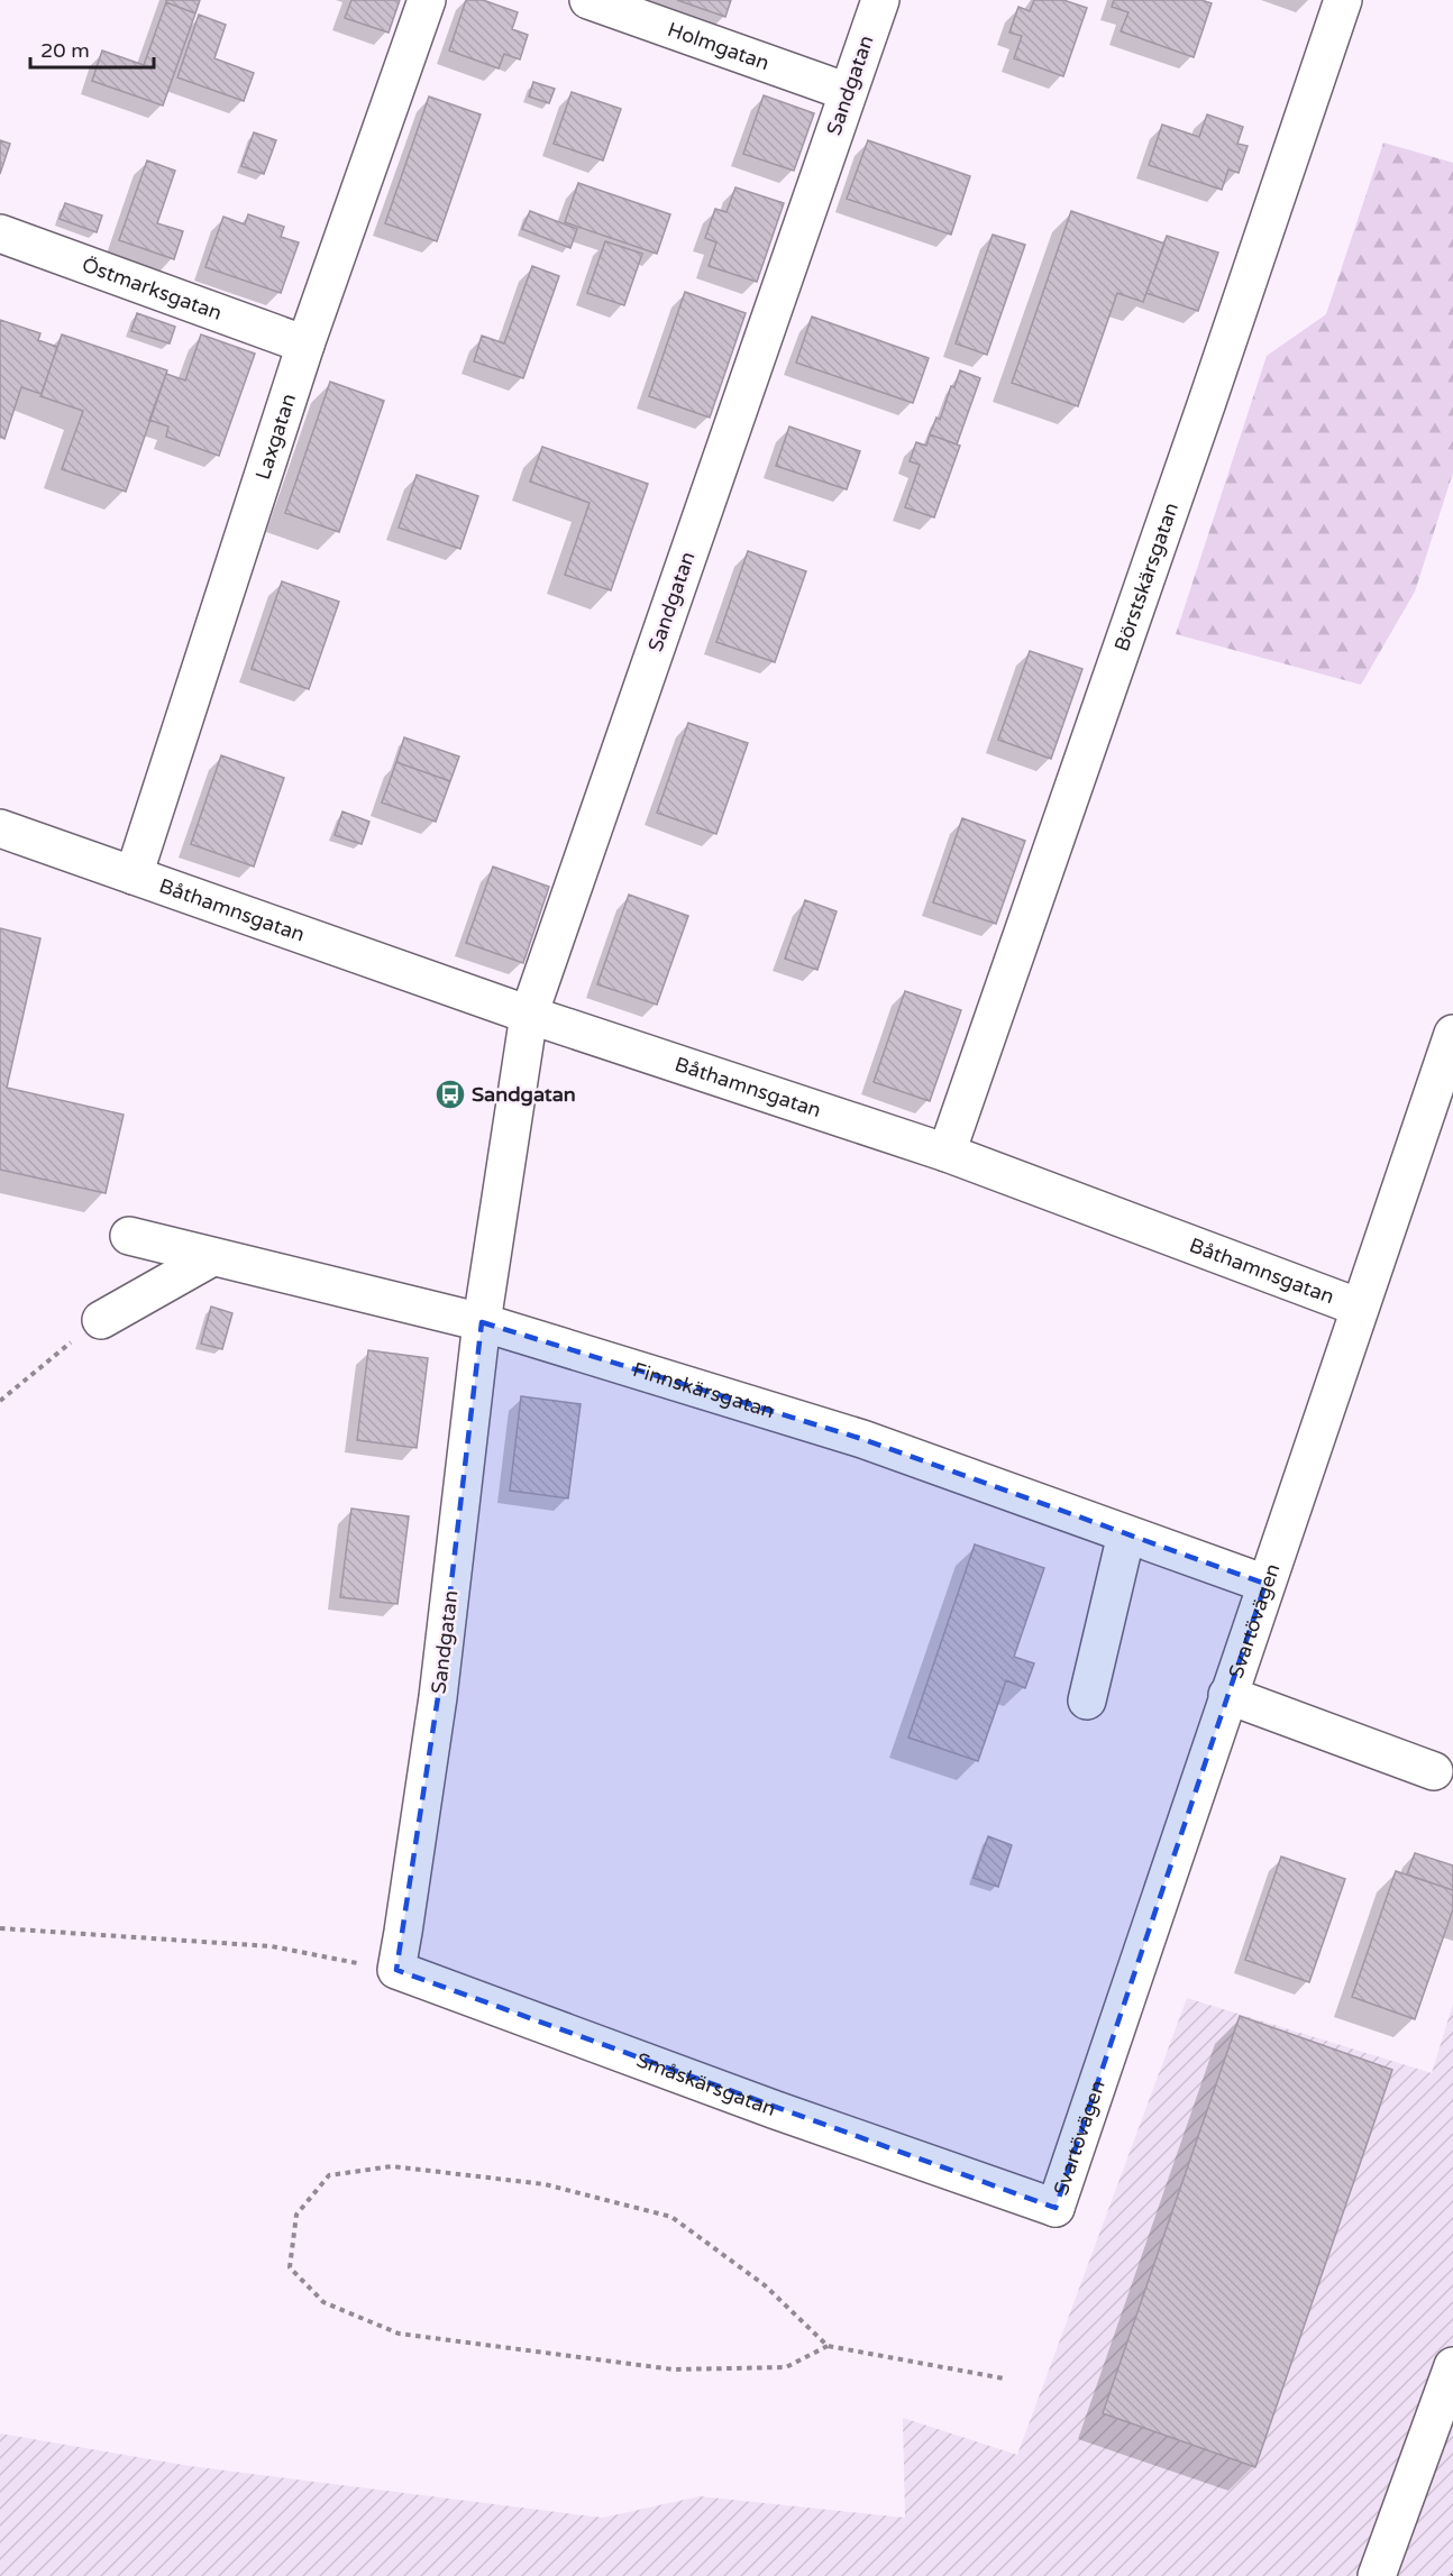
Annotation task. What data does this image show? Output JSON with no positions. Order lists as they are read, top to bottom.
{
  "streets": {
    "street": [
      "Holmgatan",
      "Sandgatan",
      "Östmarksgatan",
      "Laxgatan",
      "Börstskärsgatan",
      "Båthamnsgatan",
      "Finnskärsgatan",
      "Svartövägen",
      "Småskärsgatan"
    ]
  },
  "crossings": [
    ["Holmgatan", "Sandgatan"],
    ["Sandgatan", "Båthamnsgatan"],
    ["Sandgatan", "Finnskärsgatan"],
    ["Sandgatan", "Småskärsgatan"],
    ["Östmarksgatan", "Laxgatan"],
    ["Laxgatan", "Båthamnsgatan"],
    ["Börstskärsgatan", "Båthamnsgatan"],
    ["Båthamnsgatan", "Svartövägen"],
    ["Finnskärsgatan", "Svartövägen"],
    ["Svartövägen", "Småskärsgatan"]
  ],
  "places": {
    "bus stop": ["Sandgatan"]
  },
  "scale_bar": "20 m"
}
